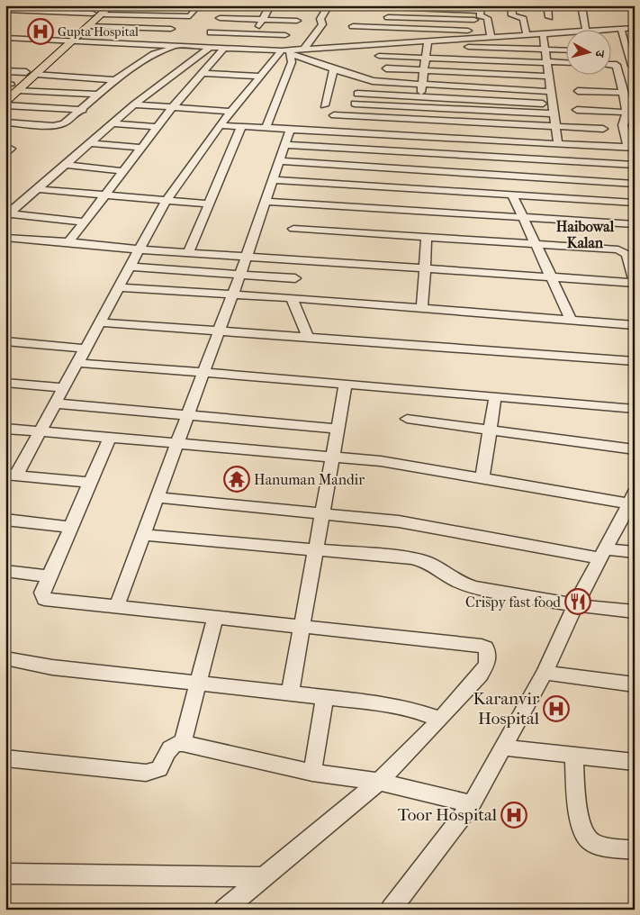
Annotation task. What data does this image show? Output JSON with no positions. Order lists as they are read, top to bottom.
{
  "districts": ["Haibowal Kalan"],
  "places": {
    "hospital": ["Gupta Hospital", "Karanvir Hospital", "Toor Hospital"],
    "temple": ["Hanuman Mandir"],
    "restaurant": ["Crispy fast food"]
  },
  "north": "right"
}
